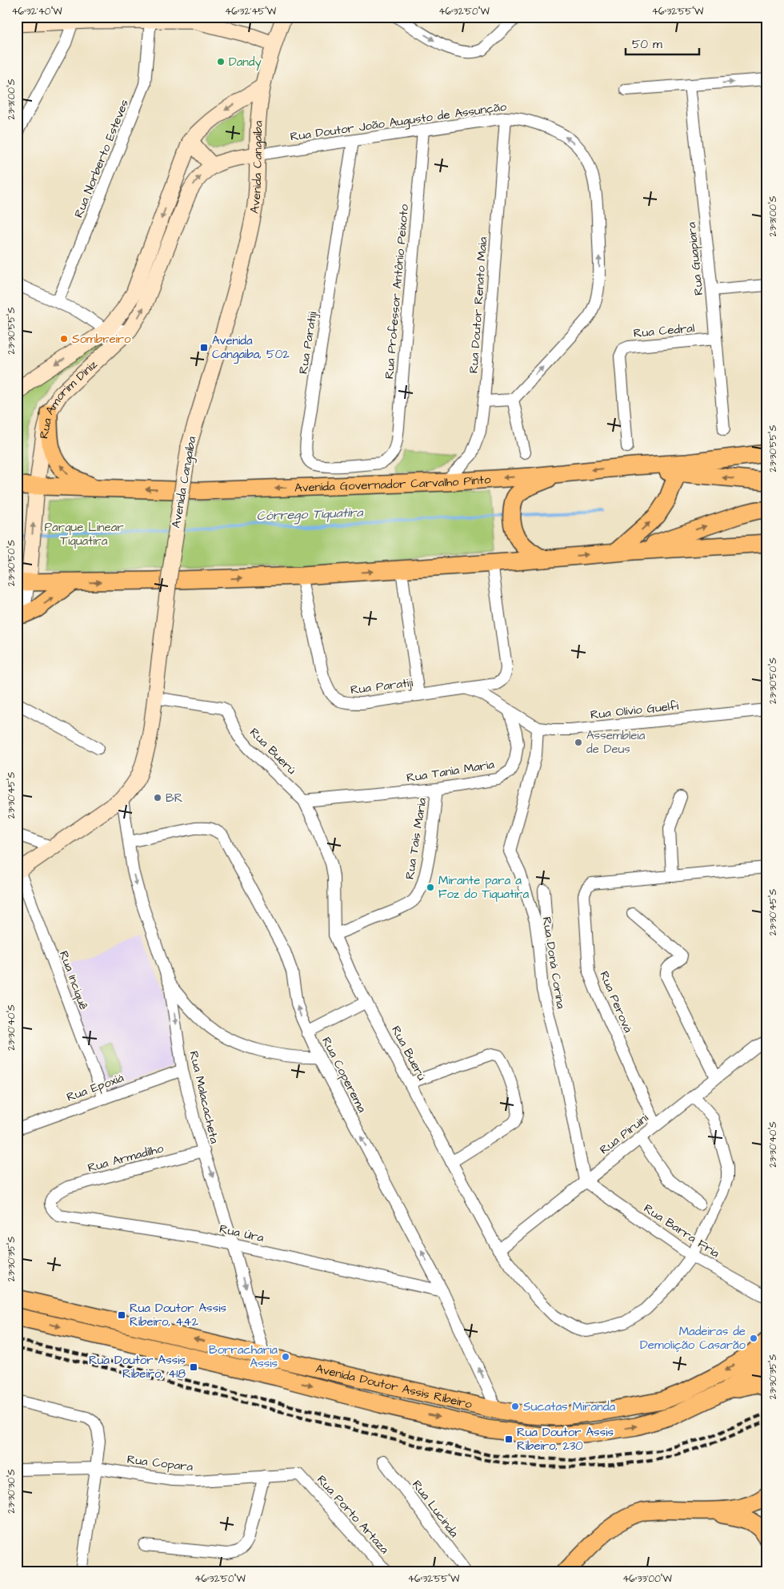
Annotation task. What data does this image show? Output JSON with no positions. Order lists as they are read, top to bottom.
{
  "streets": {
    "main road": ["Avenida Governador Carvalho Pinto", "Avenida Doutor Assis Ribeiro"],
    "street": [
      "Rua Doutor João Augusto de Assunção",
      "Rua Norberto Esteves",
      "Avenida Cangaíba",
      "Rua Guapiara",
      "Rua Professor Antônio Peixoto",
      "Rua Doutor Renato Maia",
      "Rua Cedral",
      "Rua Paratiji",
      "Rua Amorim Diniz",
      "Rua Olívio Guelfi",
      "Rua Buerú",
      "Rua Tania Maria",
      "Rua Tais Maria",
      "Rua Doná Corina",
      "Rua Inciquê",
      "Rua Perová",
      "Rua Coperema",
      "Rua Epoxiá",
      "Rua Malacacheta",
      "Rua Piruini",
      "Rua Armadilho",
      "Rua Barra Fria",
      "Rua Úra",
      "Rua Copara",
      "Rua Lucinda",
      "Rua Porto Artaza"
    ]
  },
  "crossings": [
    ["Rua Doutor João Augusto de Assunção", "Avenida Cangaíba"],
    ["Rua Doutor João Augusto de Assunção", "Rua Professor Antônio Peixoto"],
    ["Rua Doutor João Augusto de Assunção", "Rua Doutor Renato Maia"],
    ["Rua Doutor João Augusto de Assunção", "Rua Paratiji"],
    ["Rua Doutor João Augusto de Assunção", "Rua Amorim Diniz"],
    ["Avenida Cangaíba", "Rua Amorim Diniz"],
    ["Avenida Cangaíba", "Rua Buerú"],
    ["Avenida Cangaíba", "Rua Inciquê"],
    ["Avenida Cangaíba", "Rua Malacacheta"],
    ["Rua Guapiara", "Rua Cedral"],
    ["Rua Professor Antônio Peixoto", "Rua Paratiji"],
    ["Rua Doutor Renato Maia", "Avenida Governador Carvalho Pinto"],
    ["Rua Amorim Diniz", "Avenida Governador Carvalho Pinto"],
    ["Rua Olívio Guelfi", "Rua Tania Maria"],
    ["Rua Olívio Guelfi", "Rua Doná Corina"],
    ["Rua Buerú", "Rua Tania Maria"],
    ["Rua Buerú", "Rua Tais Maria"],
    ["Rua Buerú", "Rua Piruini"],
    ["Rua Buerú", "Rua Barra Fria"],
    ["Rua Tania Maria", "Rua Tais Maria"],
    ["Rua Doná Corina", "Rua Piruini"],
    ["Rua Doná Corina", "Rua Barra Fria"],
    ["Rua Inciquê", "Rua Epoxiá"],
    ["Rua Perová", "Rua Piruini"],
    ["Rua Coperema", "Rua Malacacheta"],
    ["Rua Coperema", "Rua Úra"],
    ["Rua Coperema", "Avenida Doutor Assis Ribeiro"],
    ["Rua Epoxiá", "Rua Malacacheta"],
    ["Rua Malacacheta", "Rua Armadilho"],
    ["Rua Malacacheta", "Rua Úra"],
    ["Rua Malacacheta", "Avenida Doutor Assis Ribeiro"],
    ["Rua Piruini", "Rua Barra Fria"],
    ["Rua Armadilho", "Rua Úra"],
    ["Rua Copara", "Rua Porto Artaza"]
  ],
  "one_way": ["Rua Coperema", "Rua Malacacheta"],
  "water": ["Córrego Tiquatira"],
  "parks": ["Parque Linear Tiquatira"],
  "places": {
    "other": [
      "Dandy",
      "Sombreiro",
      "Assembleia de Deus",
      "BR",
      "Mirante para a Foz do Tiquatira",
      "Madeiras de Demolição Casarão",
      "Borracharia Assis",
      "Sucatas Miranda"
    ],
    "transit": [
      "Avenida Cangaiba, 502",
      "Rua Doutor Assis Ribeiro, 442",
      "Rua Doutor Assis Ribeiro, 418",
      "Rua Doutor Assis Ribeiro, 230"
    ]
  },
  "scale_bar": "50 m",
  "coordinates": [
    "46°32'40\"W",
    "46°32'45\"W",
    "46°32'50\"W",
    "46°32'55\"W",
    "23°31'00\"S",
    "23°30'55\"S",
    "23°30'50\"S",
    "23°30'45\"S",
    "23°30'40\"S",
    "23°30'35\"S",
    "23°30'30\"S",
    "46°33'00\"W"
  ]
}
